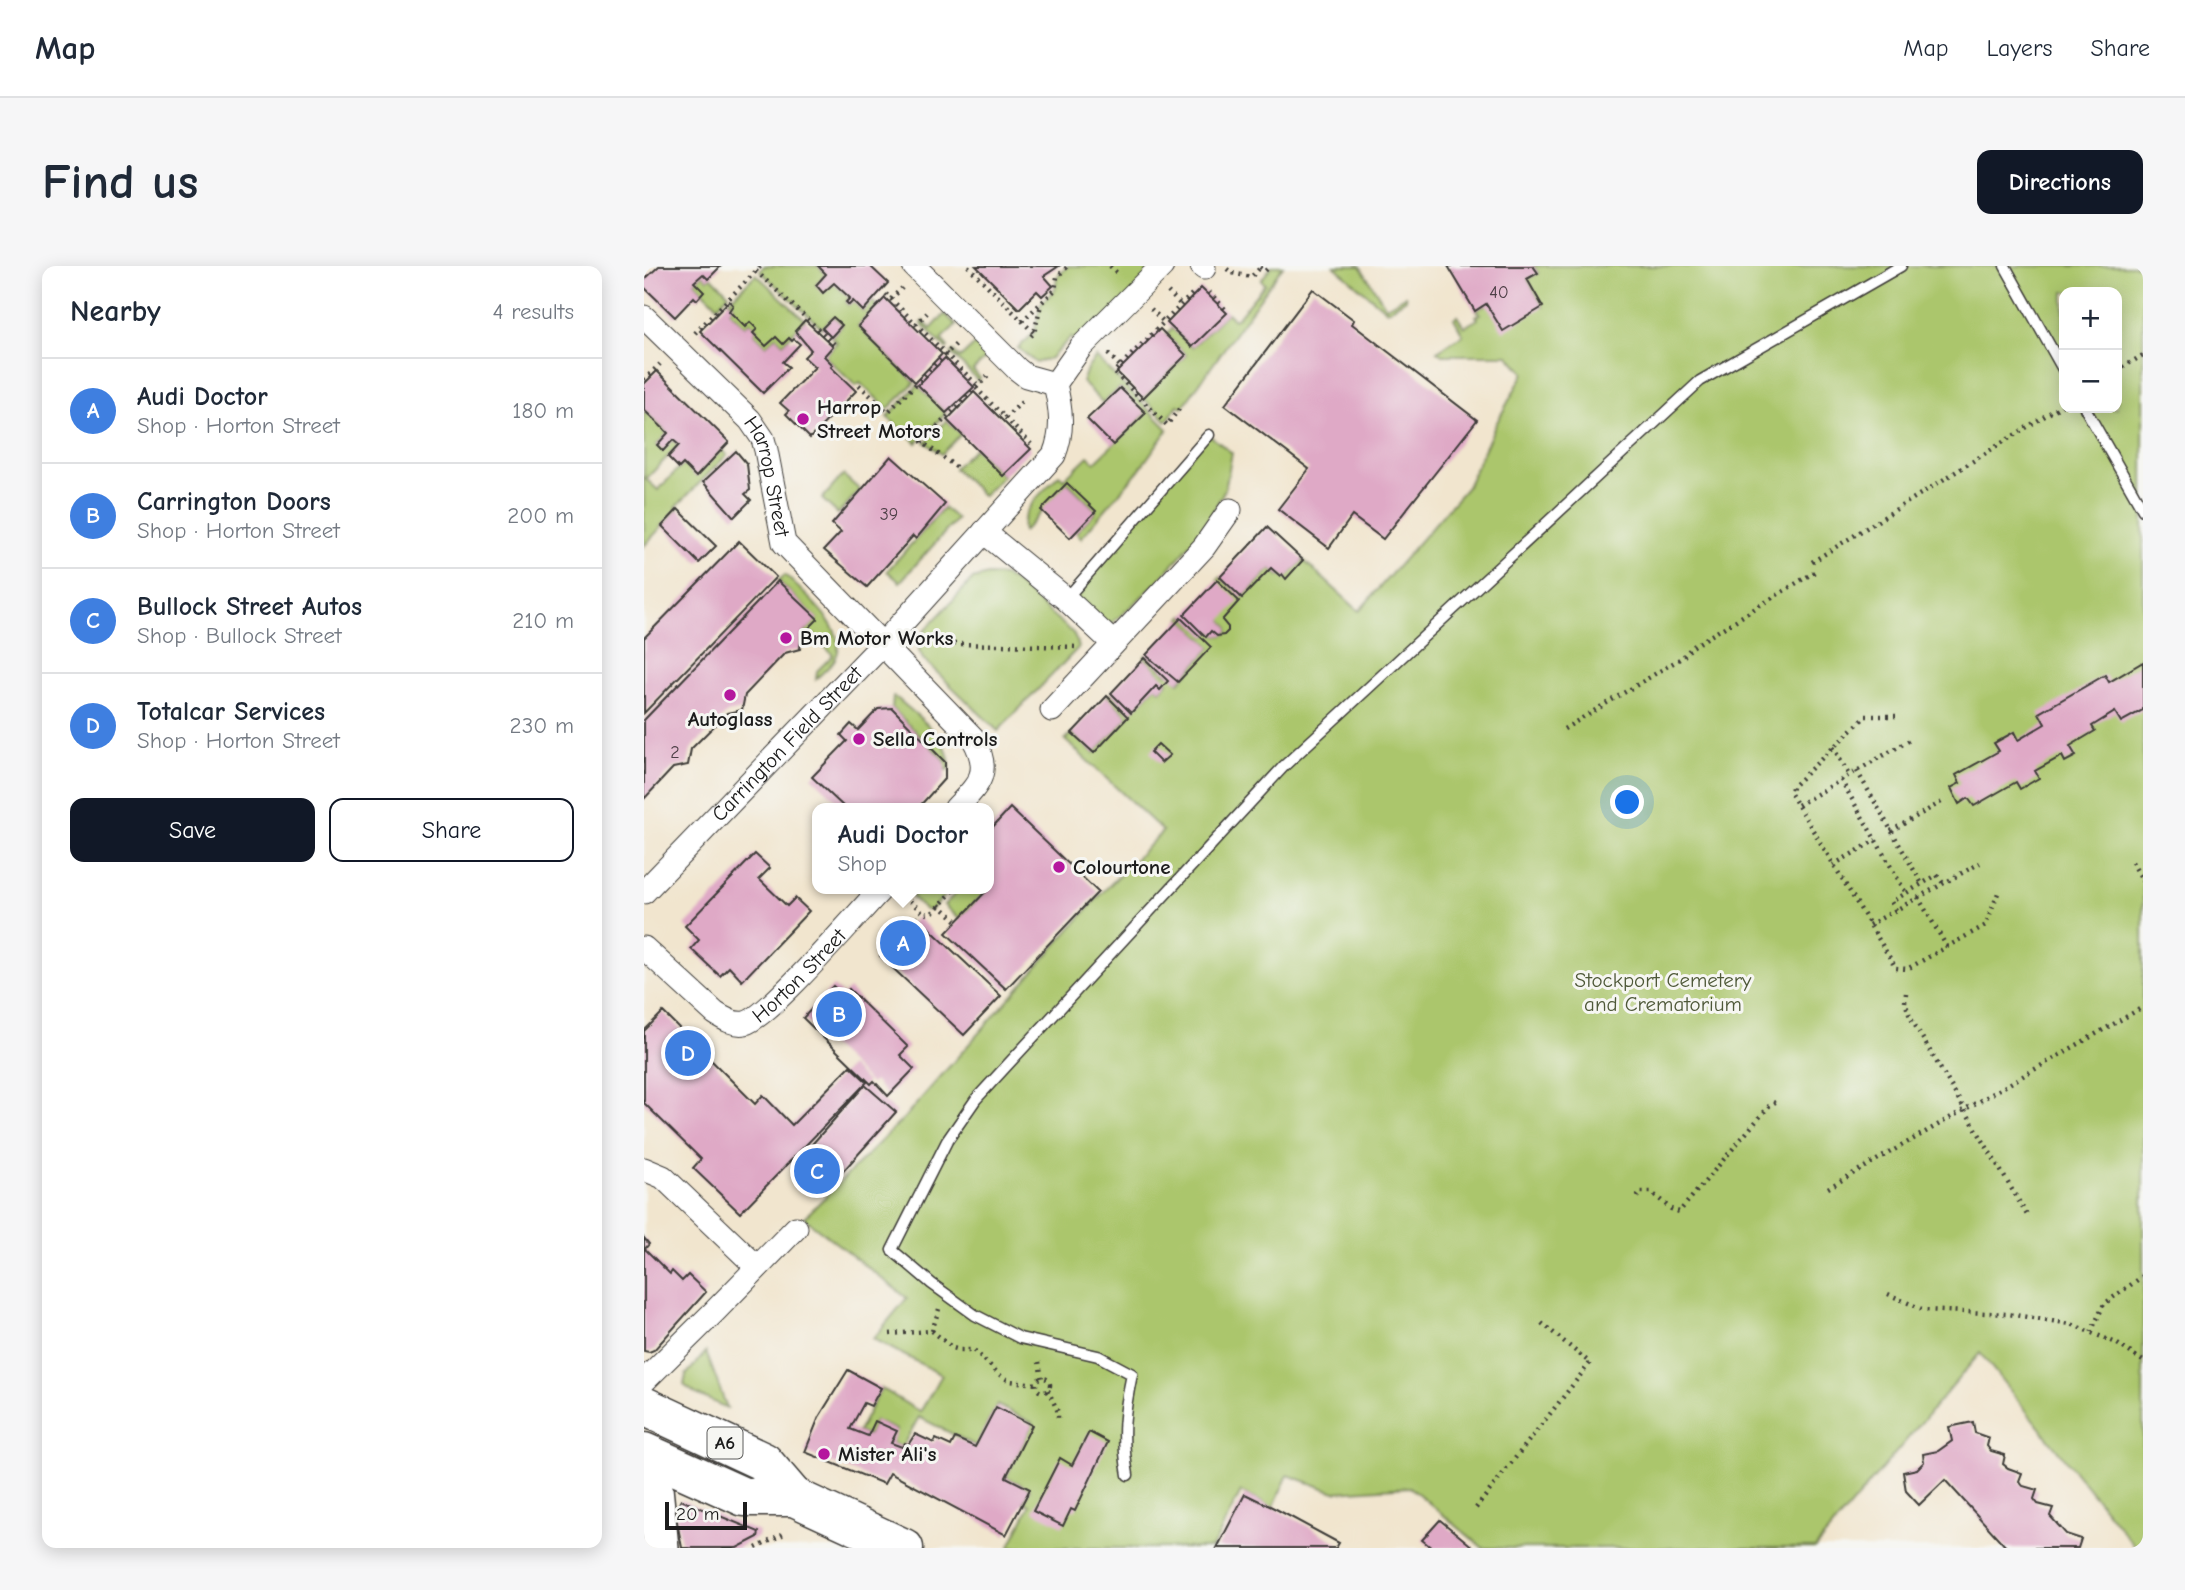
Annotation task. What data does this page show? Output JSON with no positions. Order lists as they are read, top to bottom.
{
  "streets": {
    "highway": ["A6"],
    "street": ["Harrop Street", "Carrington Field Street", "Horton Street"]
  },
  "crossings": [
    ["Harrop Street", "Carrington Field Street"]
  ],
  "parks": ["Stockport Cemetery and Crematorium"],
  "places": [
    "Harrop Street Motors",
    "Bm Motor Works",
    "Autoglass",
    "Sella Controls",
    "Colourtone",
    "Mister Ali's"
  ],
  "house_numbers": ["40", "39", "2"],
  "scale_bar": "20 m",
  "page": {
    "header": "Map",
    "nav": ["Map", "Layers", "Share"],
    "buttons": [
      "Directions",
      ["Save", "Share"]
    ],
    "title": "Find us",
    "heading": ["Nearby", "4 results"],
    "map_buttons": ["+", "−"],
    "list": [
      {
        "mark": "A",
        "name": "Audi Doctor",
        "note": "Shop · Horton Street",
        "value": "180 m"
      },
      {
        "mark": "B",
        "name": "Carrington Doors",
        "note": "Shop · Horton Street",
        "value": "200 m"
      },
      {
        "mark": "C",
        "name": "Bullock Street Autos",
        "note": "Shop · Bullock Street",
        "value": "210 m"
      },
      {
        "mark": "D",
        "name": "Totalcar Services",
        "note": "Shop · Horton Street",
        "value": "230 m"
      }
    ],
    "popup": ["Audi Doctor", "Shop"],
    "pins": [
      "A",
      "B",
      "D",
      "C"
    ],
    "scale": "20 m"
  }
}
